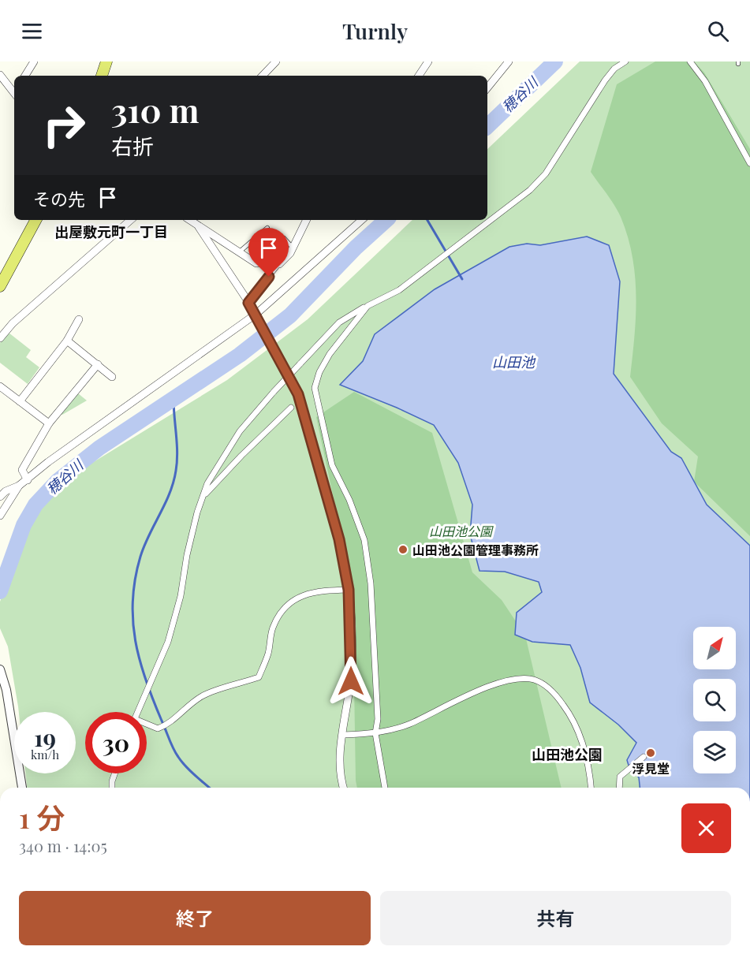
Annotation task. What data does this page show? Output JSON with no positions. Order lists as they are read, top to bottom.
{
  "districts": ["出屋敷元町一丁目", "山田池公園"],
  "water": ["穂谷川", "山田池"],
  "parks": ["山田池公園"],
  "places": ["山田池公園管理事務所", "浮見堂"],
  "north": "top right",
  "page": {
    "header": "Turnly",
    "turn": ["310 m", "右折"],
    "then": "その先",
    "speed": "19 km/h",
    "limit": "30",
    "heading": ["1 分", "340 m · 14:05"],
    "buttons": ["終了", "共有"]
  }
}
